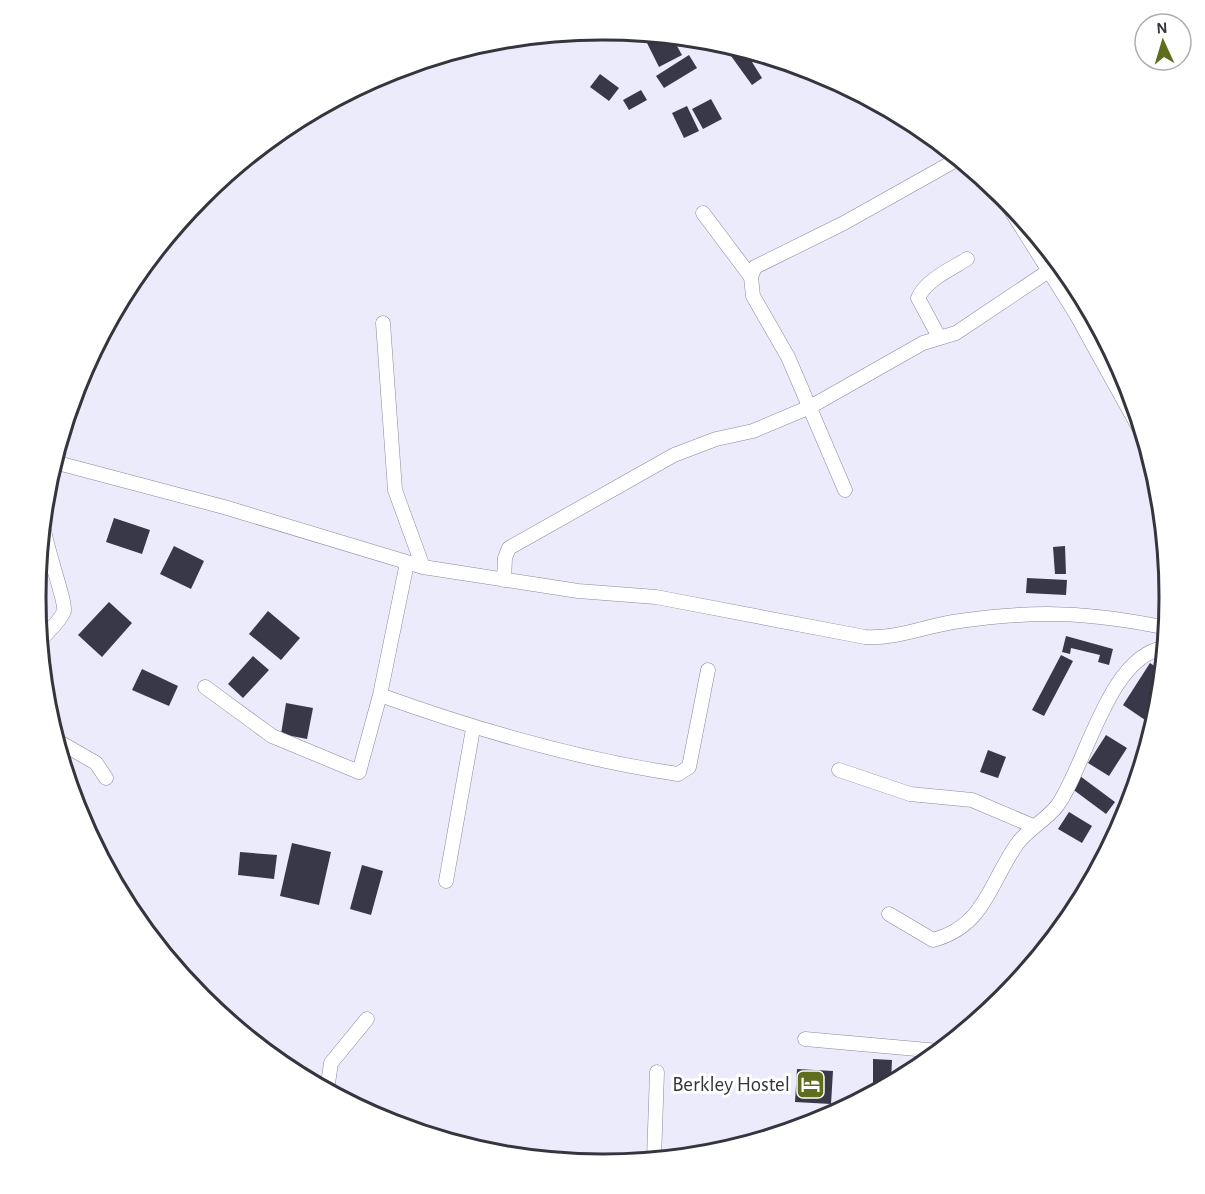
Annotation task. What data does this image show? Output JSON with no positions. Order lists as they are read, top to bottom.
{
  "places": {
    "hotel": ["Berkley Hostel"]
  },
  "north": "top"
}
